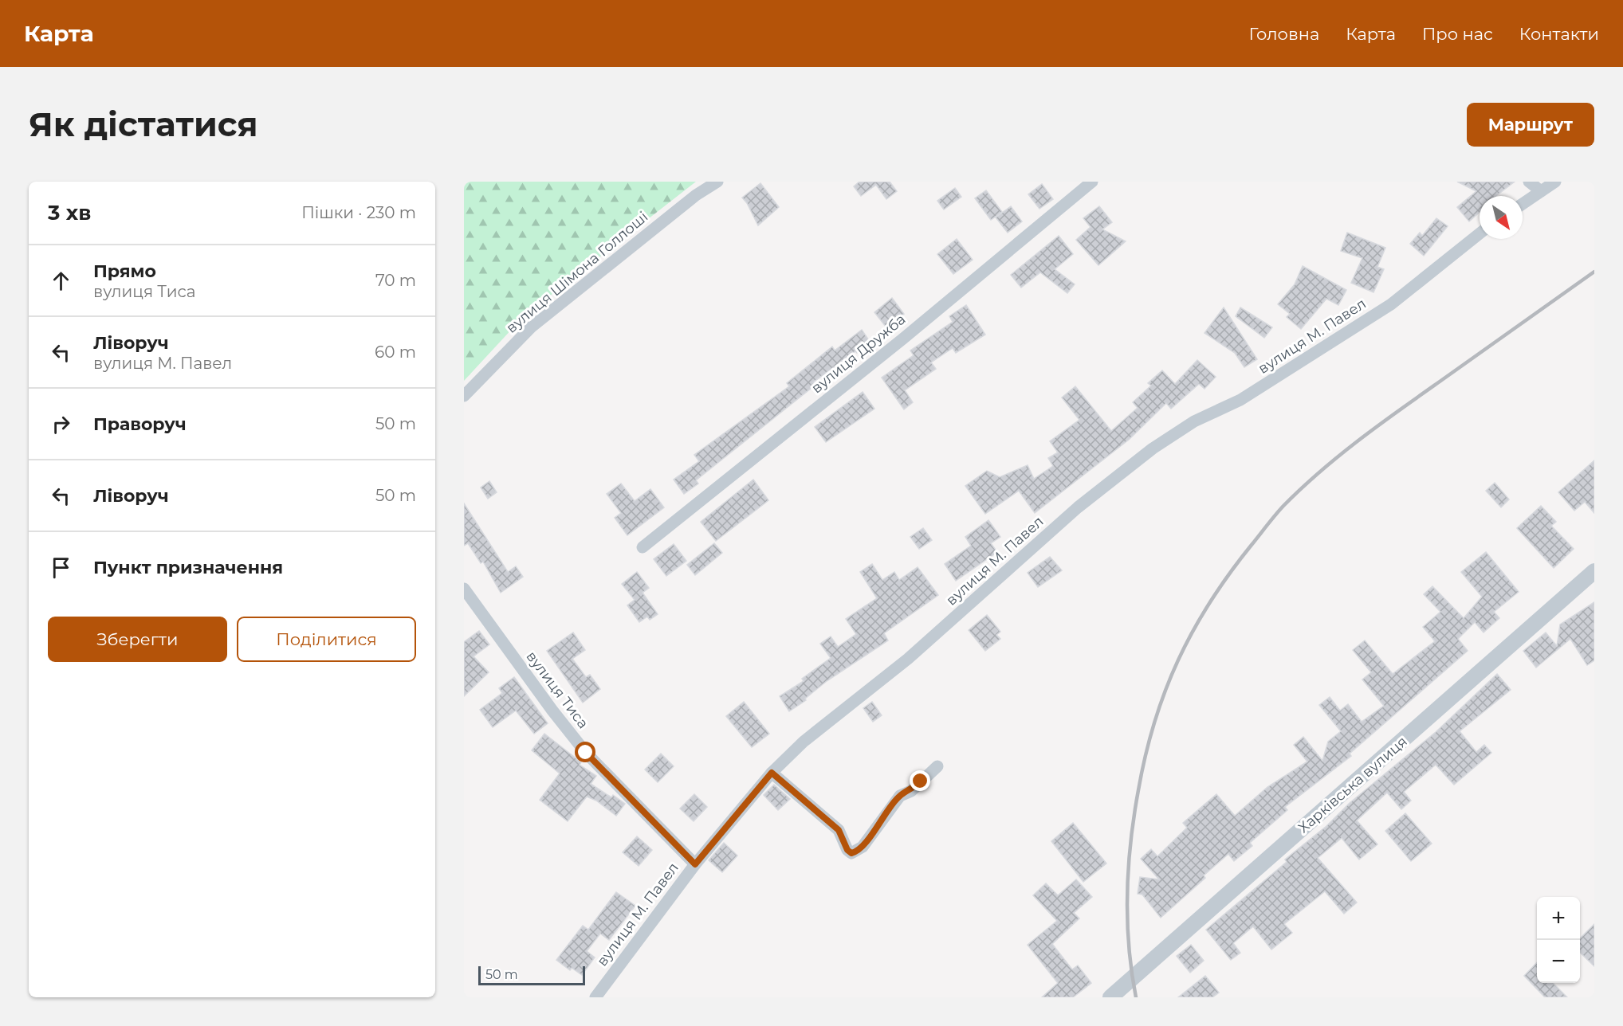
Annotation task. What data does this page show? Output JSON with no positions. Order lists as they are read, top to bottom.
{
  "streets": {
    "street": [
      "вулиця Шімона Голлоші",
      "вулиця М. Павел",
      "вулиця Дружба",
      "вулиця Тиса",
      "Харківська вулиця"
    ]
  },
  "crossings": [
    ["вулиця М. Павел", "вулиця Тиса"]
  ],
  "scale_bar": "50 m",
  "north": "bottom right",
  "page": {
    "header": "Карта",
    "nav": [
      "Головна",
      "Карта",
      "Про нас",
      "Контакти"
    ],
    "buttons": [
      "Маршрут",
      ["Зберегти", "Поділитися"]
    ],
    "title": "Як дістатися",
    "heading": ["3 хв", "Пішки · 230 m"],
    "list": [
      ["Прямо", "вулиця Тиса", "70 m"],
      ["Ліворуч", "вулиця М. Павел", "60 m"],
      ["Праворуч", "50 m"],
      ["Ліворуч", "50 m"],
      "Пункт призначення"
    ],
    "map_buttons": ["+", "−"],
    "scale": "50 m"
  }
}
